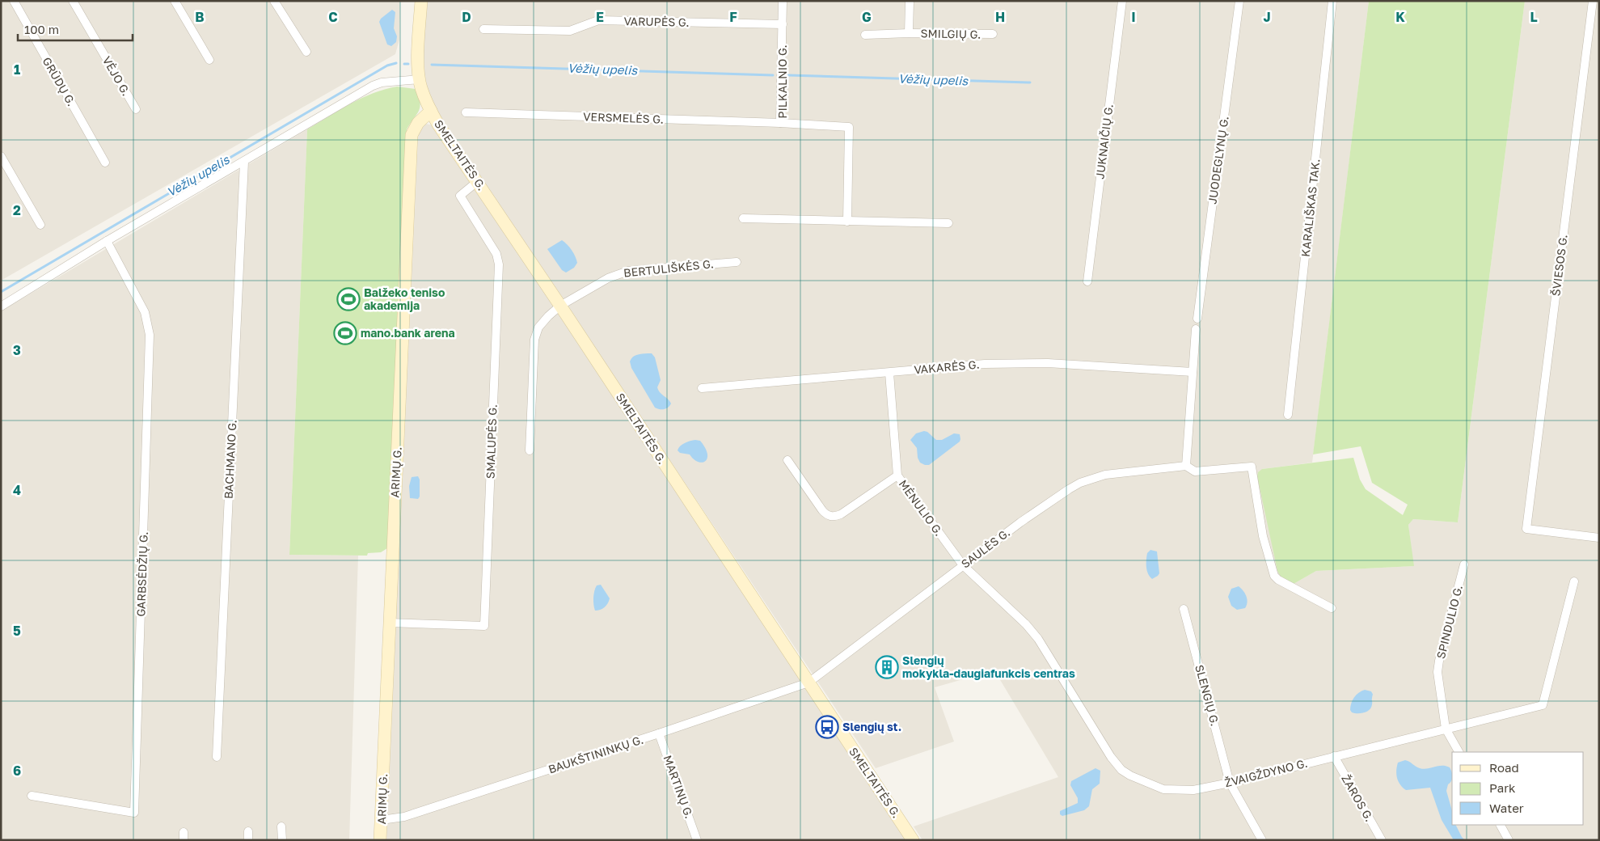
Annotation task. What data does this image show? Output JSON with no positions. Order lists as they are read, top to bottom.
{
  "streets": {
    "main road": ["SMELTAITĖS G.", "ARIMŲ G."],
    "street": [
      "VARUPĖS G.",
      "SMILGIŲ G.",
      "VĖJO G.",
      "GRŪDŲ G.",
      "PILKALNIO G.",
      "VERSMELĖS G.",
      "JUKNAIČIŲ G.",
      "JUODEGLYNŲ G.",
      "KARALIŠKAS TAK.",
      "ŠVIESOS G.",
      "BERTULIŠKĖS G.",
      "VAKARĖS G.",
      "SMALUPĖS G.",
      "BACHMANO G.",
      "MĖNULIO G.",
      "SAULĖS G.",
      "GARBSĖDŽIŲ G.",
      "SPINDULIO G.",
      "SLENGIŲ G.",
      "BAUKŠTININKŲ G.",
      "ŽVAIGŽDYNO G.",
      "MARTINŲ G.",
      "ŽAROS G."
    ]
  },
  "crossings": [
    ["VARUPĖS G.", "PILKALNIO G."],
    ["PILKALNIO G.", "VERSMELĖS G."],
    ["SMELTAITĖS G.", "BERTULIŠKĖS G."],
    ["SMELTAITĖS G.", "SMALUPĖS G."],
    ["SMELTAITĖS G.", "ARIMŲ G."],
    ["SMELTAITĖS G.", "SAULĖS G."],
    ["SMELTAITĖS G.", "BAUKŠTININKŲ G."],
    ["VAKARĖS G.", "MĖNULIO G."],
    ["SMALUPĖS G.", "ARIMŲ G."],
    ["ARIMŲ G.", "BAUKŠTININKŲ G."],
    ["MĖNULIO G.", "SAULĖS G."],
    ["MĖNULIO G.", "ŽVAIGŽDYNO G."],
    ["SAULĖS G.", "BAUKŠTININKŲ G."],
    ["SAULĖS G.", "ŽVAIGŽDYNO G."],
    ["SPINDULIO G.", "ŽVAIGŽDYNO G."],
    ["SLENGIŲ G.", "ŽVAIGŽDYNO G."],
    ["BAUKŠTININKŲ G.", "MARTINŲ G."],
    ["ŽVAIGŽDYNO G.", "ŽAROS G."]
  ],
  "water": ["Vėžių upelis"],
  "places": {
    "sports": ["Balžeko teniso akademija", "mano.bank arena"],
    "building": ["Slengių mokykla-daugiafunkcis centras"],
    "bus stop": ["Slengių st."]
  },
  "legend": ["Road", "Park", "Water"],
  "scale_bar": "100 m",
  "grid": {
    "columns": [
      "B",
      "C",
      "D",
      "E",
      "F",
      "G",
      "H",
      "I",
      "J",
      "K",
      "L"
    ],
    "rows": [
      "1",
      "2",
      "3",
      "4",
      "5",
      "6"
    ]
  }
}
